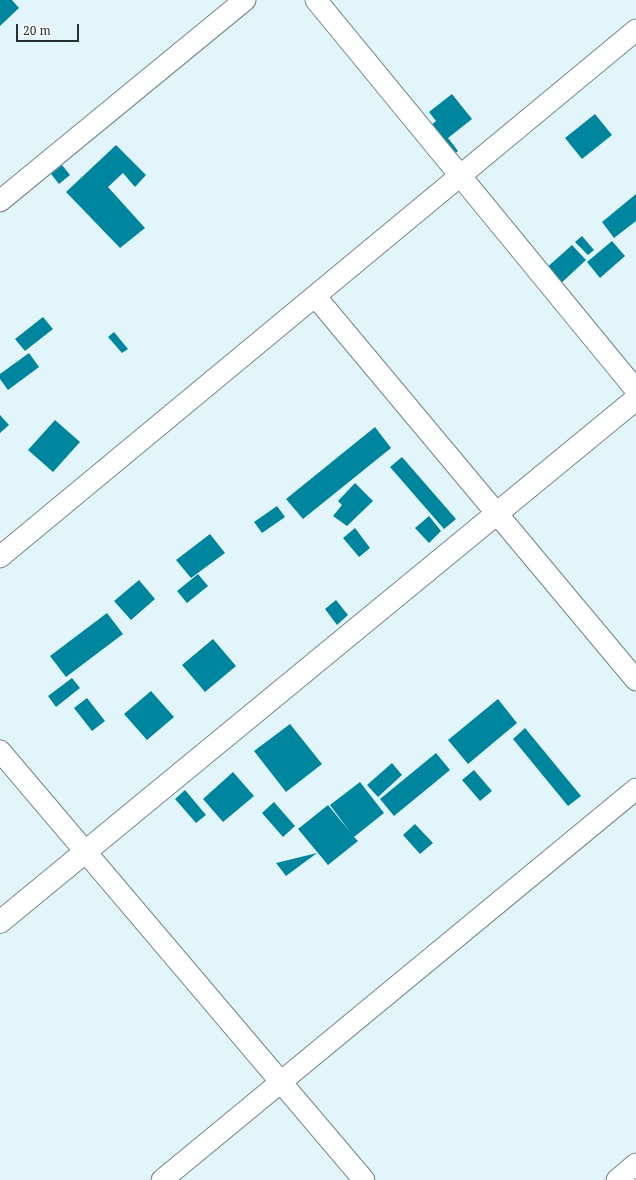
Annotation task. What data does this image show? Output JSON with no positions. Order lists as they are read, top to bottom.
{
  "scale_bar": "20 m"
}
